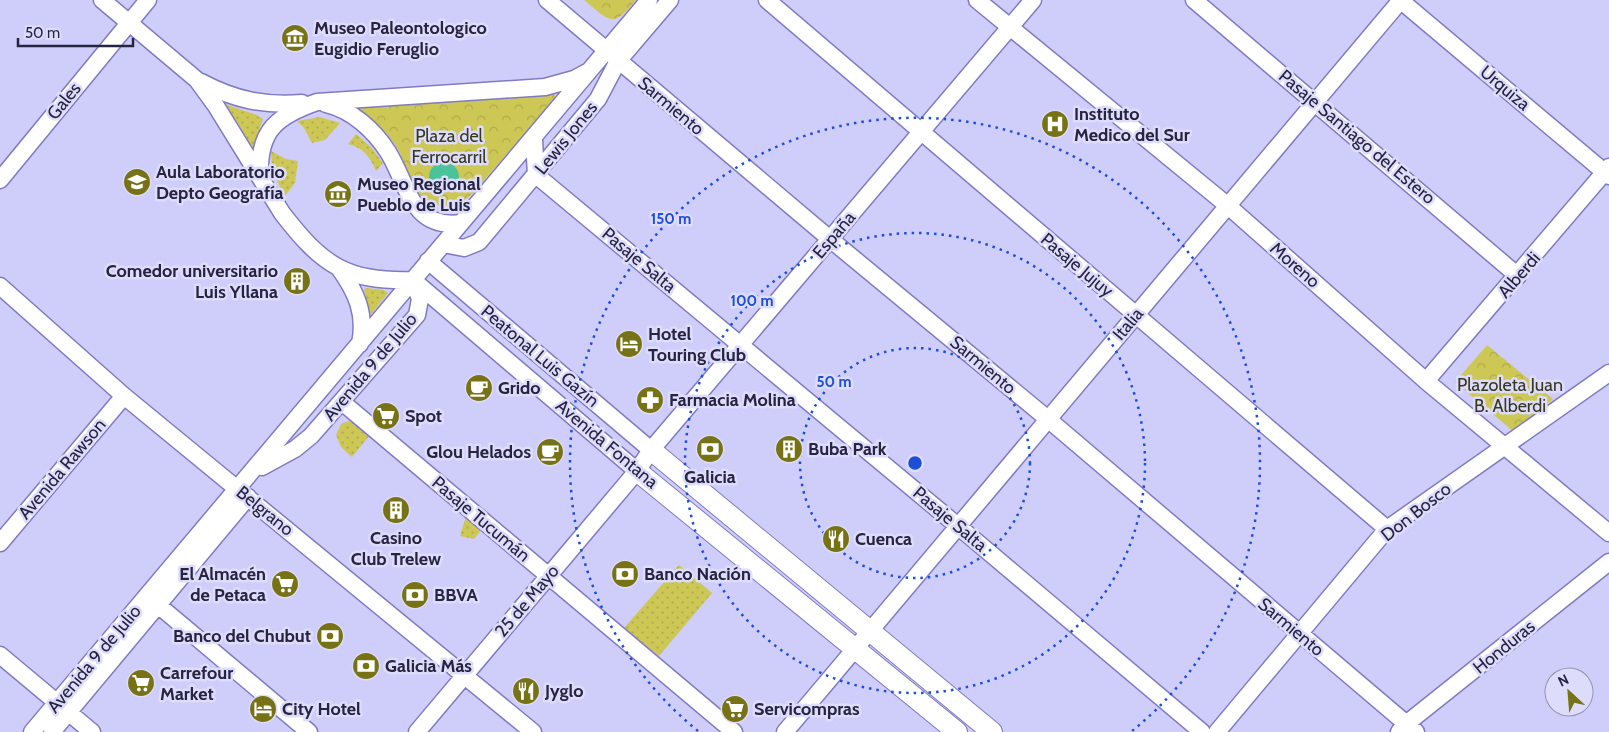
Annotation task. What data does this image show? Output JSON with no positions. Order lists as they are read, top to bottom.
{
  "streets": {
    "main road": ["Avenida Fontana"],
    "street": [
      "Urquiza",
      "Gales",
      "Sarmiento",
      "Pasaje Santiago del Estero",
      "Lewis Jones",
      "España",
      "Pasaje Salta",
      "Pasaje Jujuy",
      "Moreno",
      "Alberdi",
      "Italia",
      "Peatonal Luis Gazín",
      "Avenida 9 de Julio",
      "Avenida Rawson",
      "Belgrano",
      "Don Bosco",
      "Pasaje Tucumán",
      "25 de Mayo",
      "Honduras"
    ]
  },
  "crossings": [
    ["Urquiza", "Alberdi"],
    ["Urquiza", "Italia"],
    ["Sarmiento", "Lewis Jones"],
    ["Sarmiento", "España"],
    ["Sarmiento", "Italia"],
    ["Sarmiento", "Don Bosco"],
    ["Sarmiento", "Honduras"],
    ["Pasaje Santiago del Estero", "Alberdi"],
    ["Pasaje Santiago del Estero", "Italia"],
    ["Lewis Jones", "Pasaje Salta"],
    ["Lewis Jones", "Peatonal Luis Gazín"],
    ["Lewis Jones", "Avenida 9 de Julio"],
    ["Lewis Jones", "Avenida Fontana"],
    ["España", "Pasaje Salta"],
    ["España", "Pasaje Jujuy"],
    ["España", "Moreno"],
    ["España", "Peatonal Luis Gazín"],
    ["España", "Avenida Fontana"],
    ["España", "25 de Mayo"],
    ["Pasaje Salta", "Italia"],
    ["Pasaje Jujuy", "Italia"],
    ["Pasaje Jujuy", "Don Bosco"],
    ["Moreno", "Alberdi"],
    ["Moreno", "Italia"],
    ["Moreno", "Don Bosco"],
    ["Italia", "Avenida Fontana"],
    ["Peatonal Luis Gazín", "Avenida Fontana"],
    ["Avenida 9 de Julio", "Avenida Fontana"],
    ["Avenida 9 de Julio", "Belgrano"],
    ["Avenida 9 de Julio", "Pasaje Tucumán"],
    ["Avenida Fontana", "25 de Mayo"],
    ["Avenida Rawson", "Belgrano"],
    ["Belgrano", "25 de Mayo"],
    ["Pasaje Tucumán", "25 de Mayo"]
  ],
  "parks": ["Plaza del Ferrocarril", "Plazoleta Juan B. Alberdi"],
  "places": {
    "museum": ["Museo Paleontologico Eugidio Feruglio", "Museo Regional Pueblo de Luis"],
    "hospital": ["Instituto Medico del Sur"],
    "school or university": ["Aula Laboratorio Depto Geografía"],
    "building": ["Comedor universitario Luis Yllana", "Buba Park", "Casino Club Trelew"],
    "hotel": ["Hotel Touring Club", "City Hotel"],
    "cafe": ["Grido", "Glou Helados"],
    "pharmacy": ["Farmacia Molina"],
    "supermarket": [
      "Spot",
      "El Almacén de Petaca",
      "Carrefour Market",
      "Servicompras"
    ],
    "bank": [
      "Galicia",
      "Banco Nación",
      "BBVA",
      "Banco del Chubut",
      "Galicia Más"
    ],
    "restaurant": ["Cuenca", "Jyglo"]
  },
  "scale_bar": "50 m",
  "north": "top left",
  "rings": ["150 m", "100 m", "50 m"]
}
